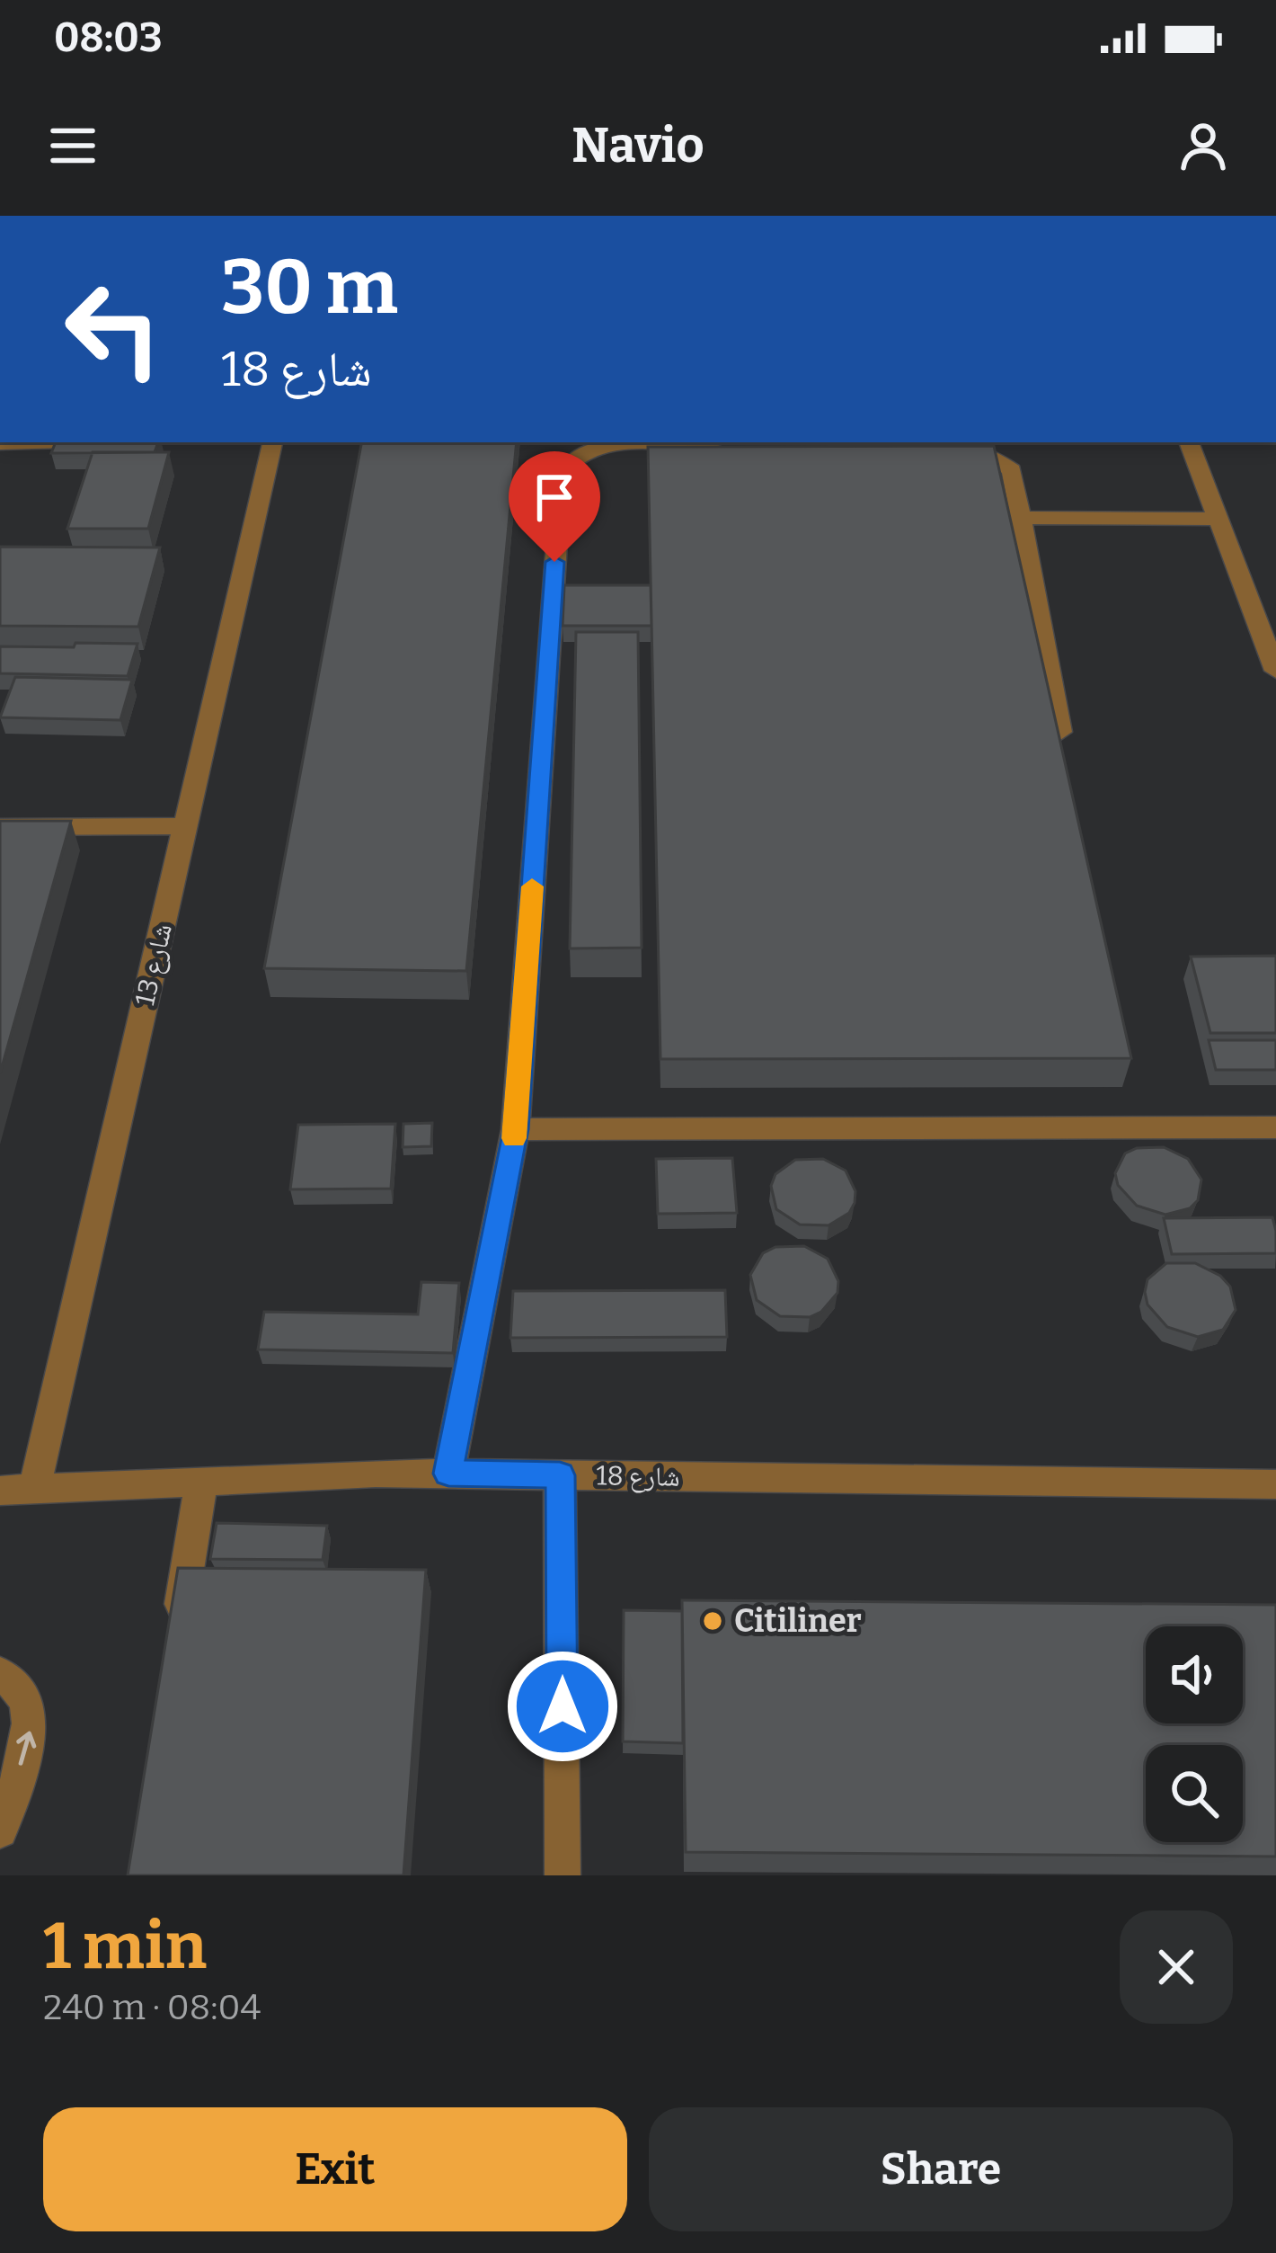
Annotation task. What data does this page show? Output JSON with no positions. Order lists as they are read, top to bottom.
{
  "streets": {
    "street": ["شارع 13", "شارع 18"]
  },
  "crossings": [
    ["شارع 13", "شارع 18"]
  ],
  "places": ["Citiliner"],
  "page": {
    "status": "08:03",
    "header": "Navio",
    "turn": ["30 m", "شارع 18"],
    "heading": ["1 min", "240 m · 08:04"],
    "buttons": ["Exit", "Share"]
  }
}
